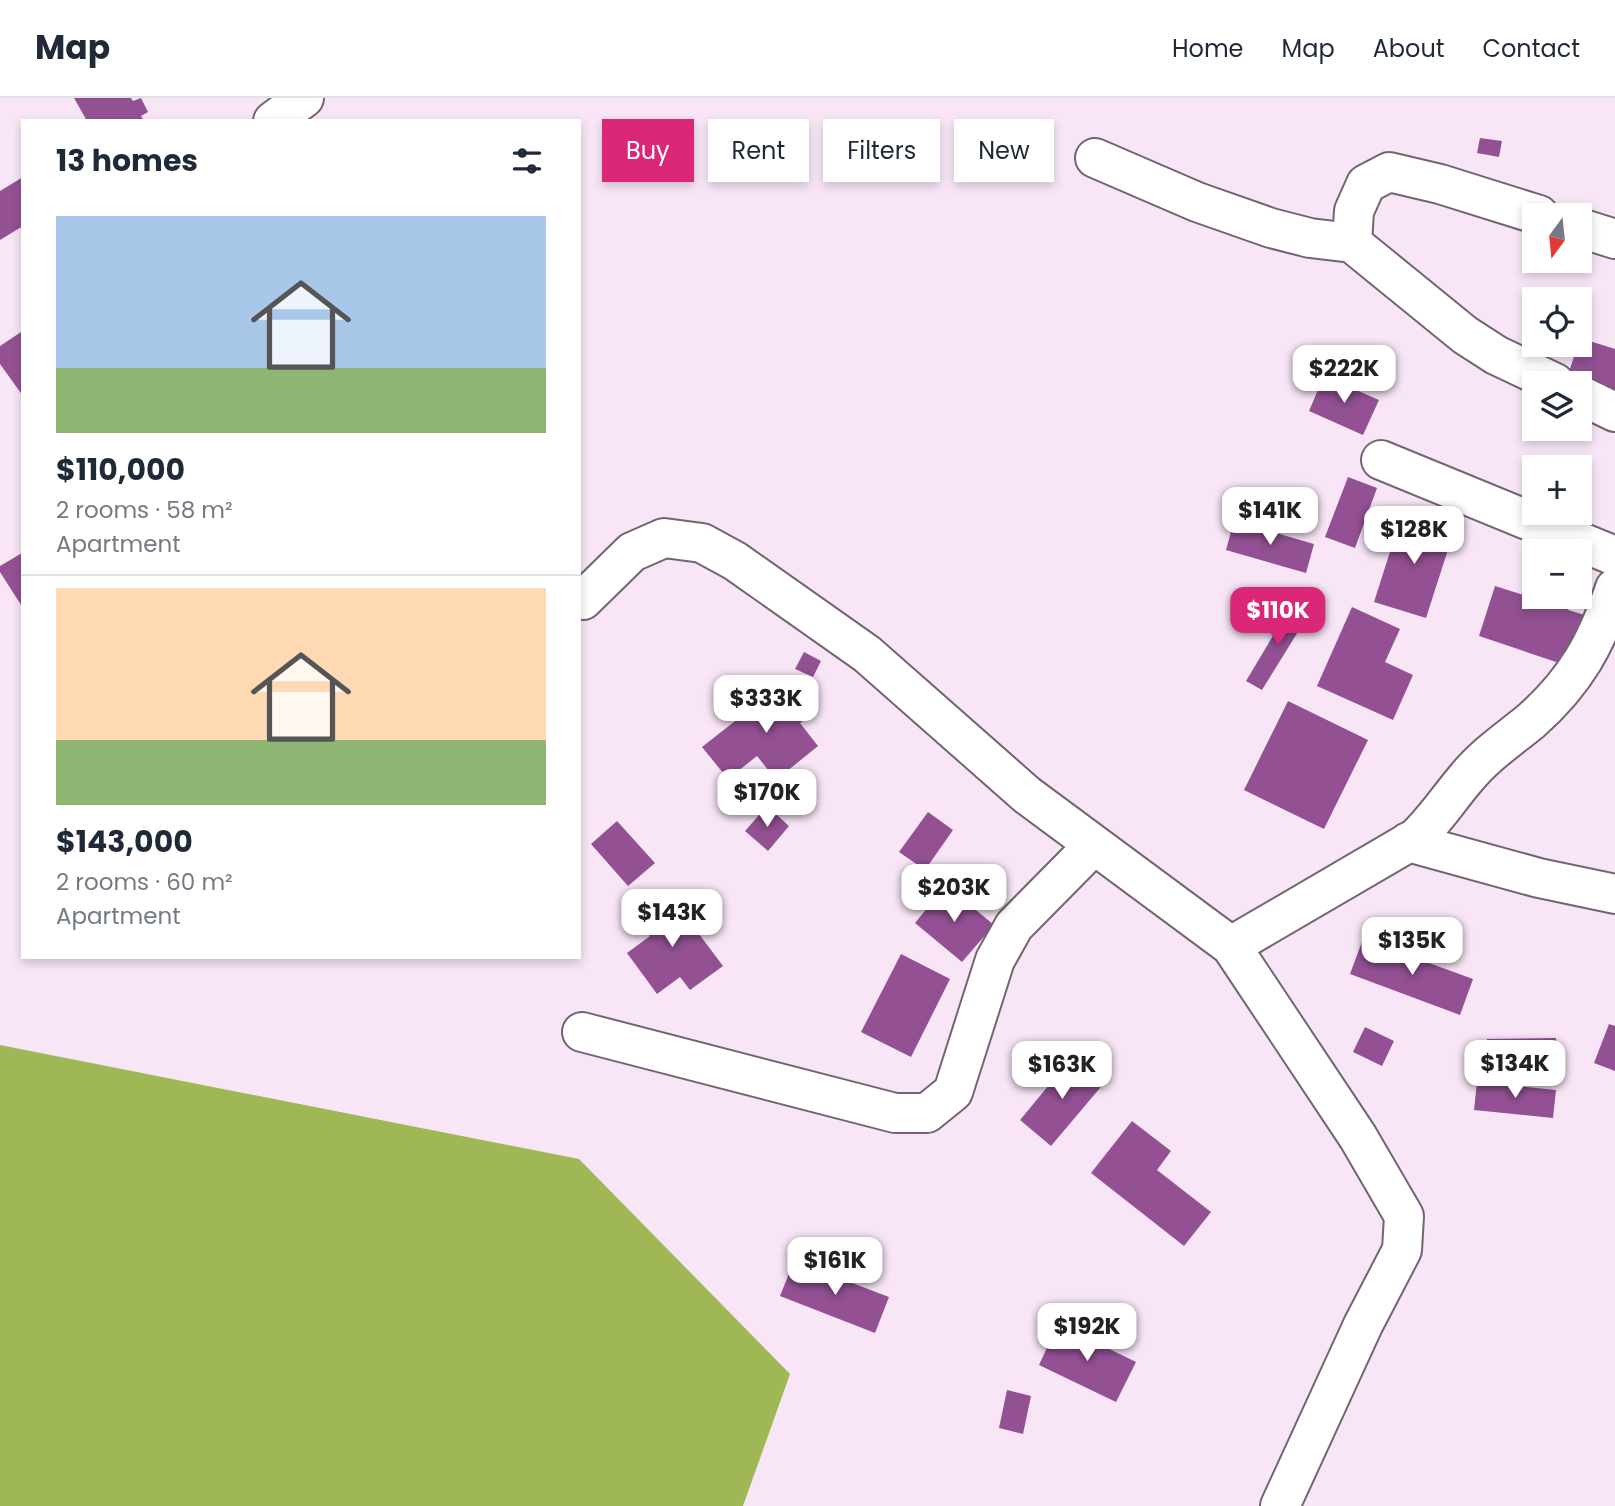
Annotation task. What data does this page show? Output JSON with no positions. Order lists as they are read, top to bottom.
{
  "north": "bottom",
  "page": {
    "header": "Map",
    "nav": [
      "Home",
      "Map",
      "About",
      "Contact"
    ],
    "chip": [
      "Buy",
      "Rent",
      "Filters",
      "New"
    ],
    "heading": "13 homes",
    "map_buttons": ["+", "−"],
    "list": [
      {
        "name": "$110,000",
        "note": "2 rooms · 58 m² · Apartment"
      },
      {
        "name": "$143,000",
        "note": "2 rooms · 60 m² · Apartment"
      }
    ],
    "price": [
      "$222K",
      "$141K",
      "$128K",
      "$110K",
      "$333K",
      "$170K",
      "$203K",
      "$143K",
      "$135K",
      "$134K",
      "$163K",
      "$161K",
      "$192K"
    ]
  }
}
